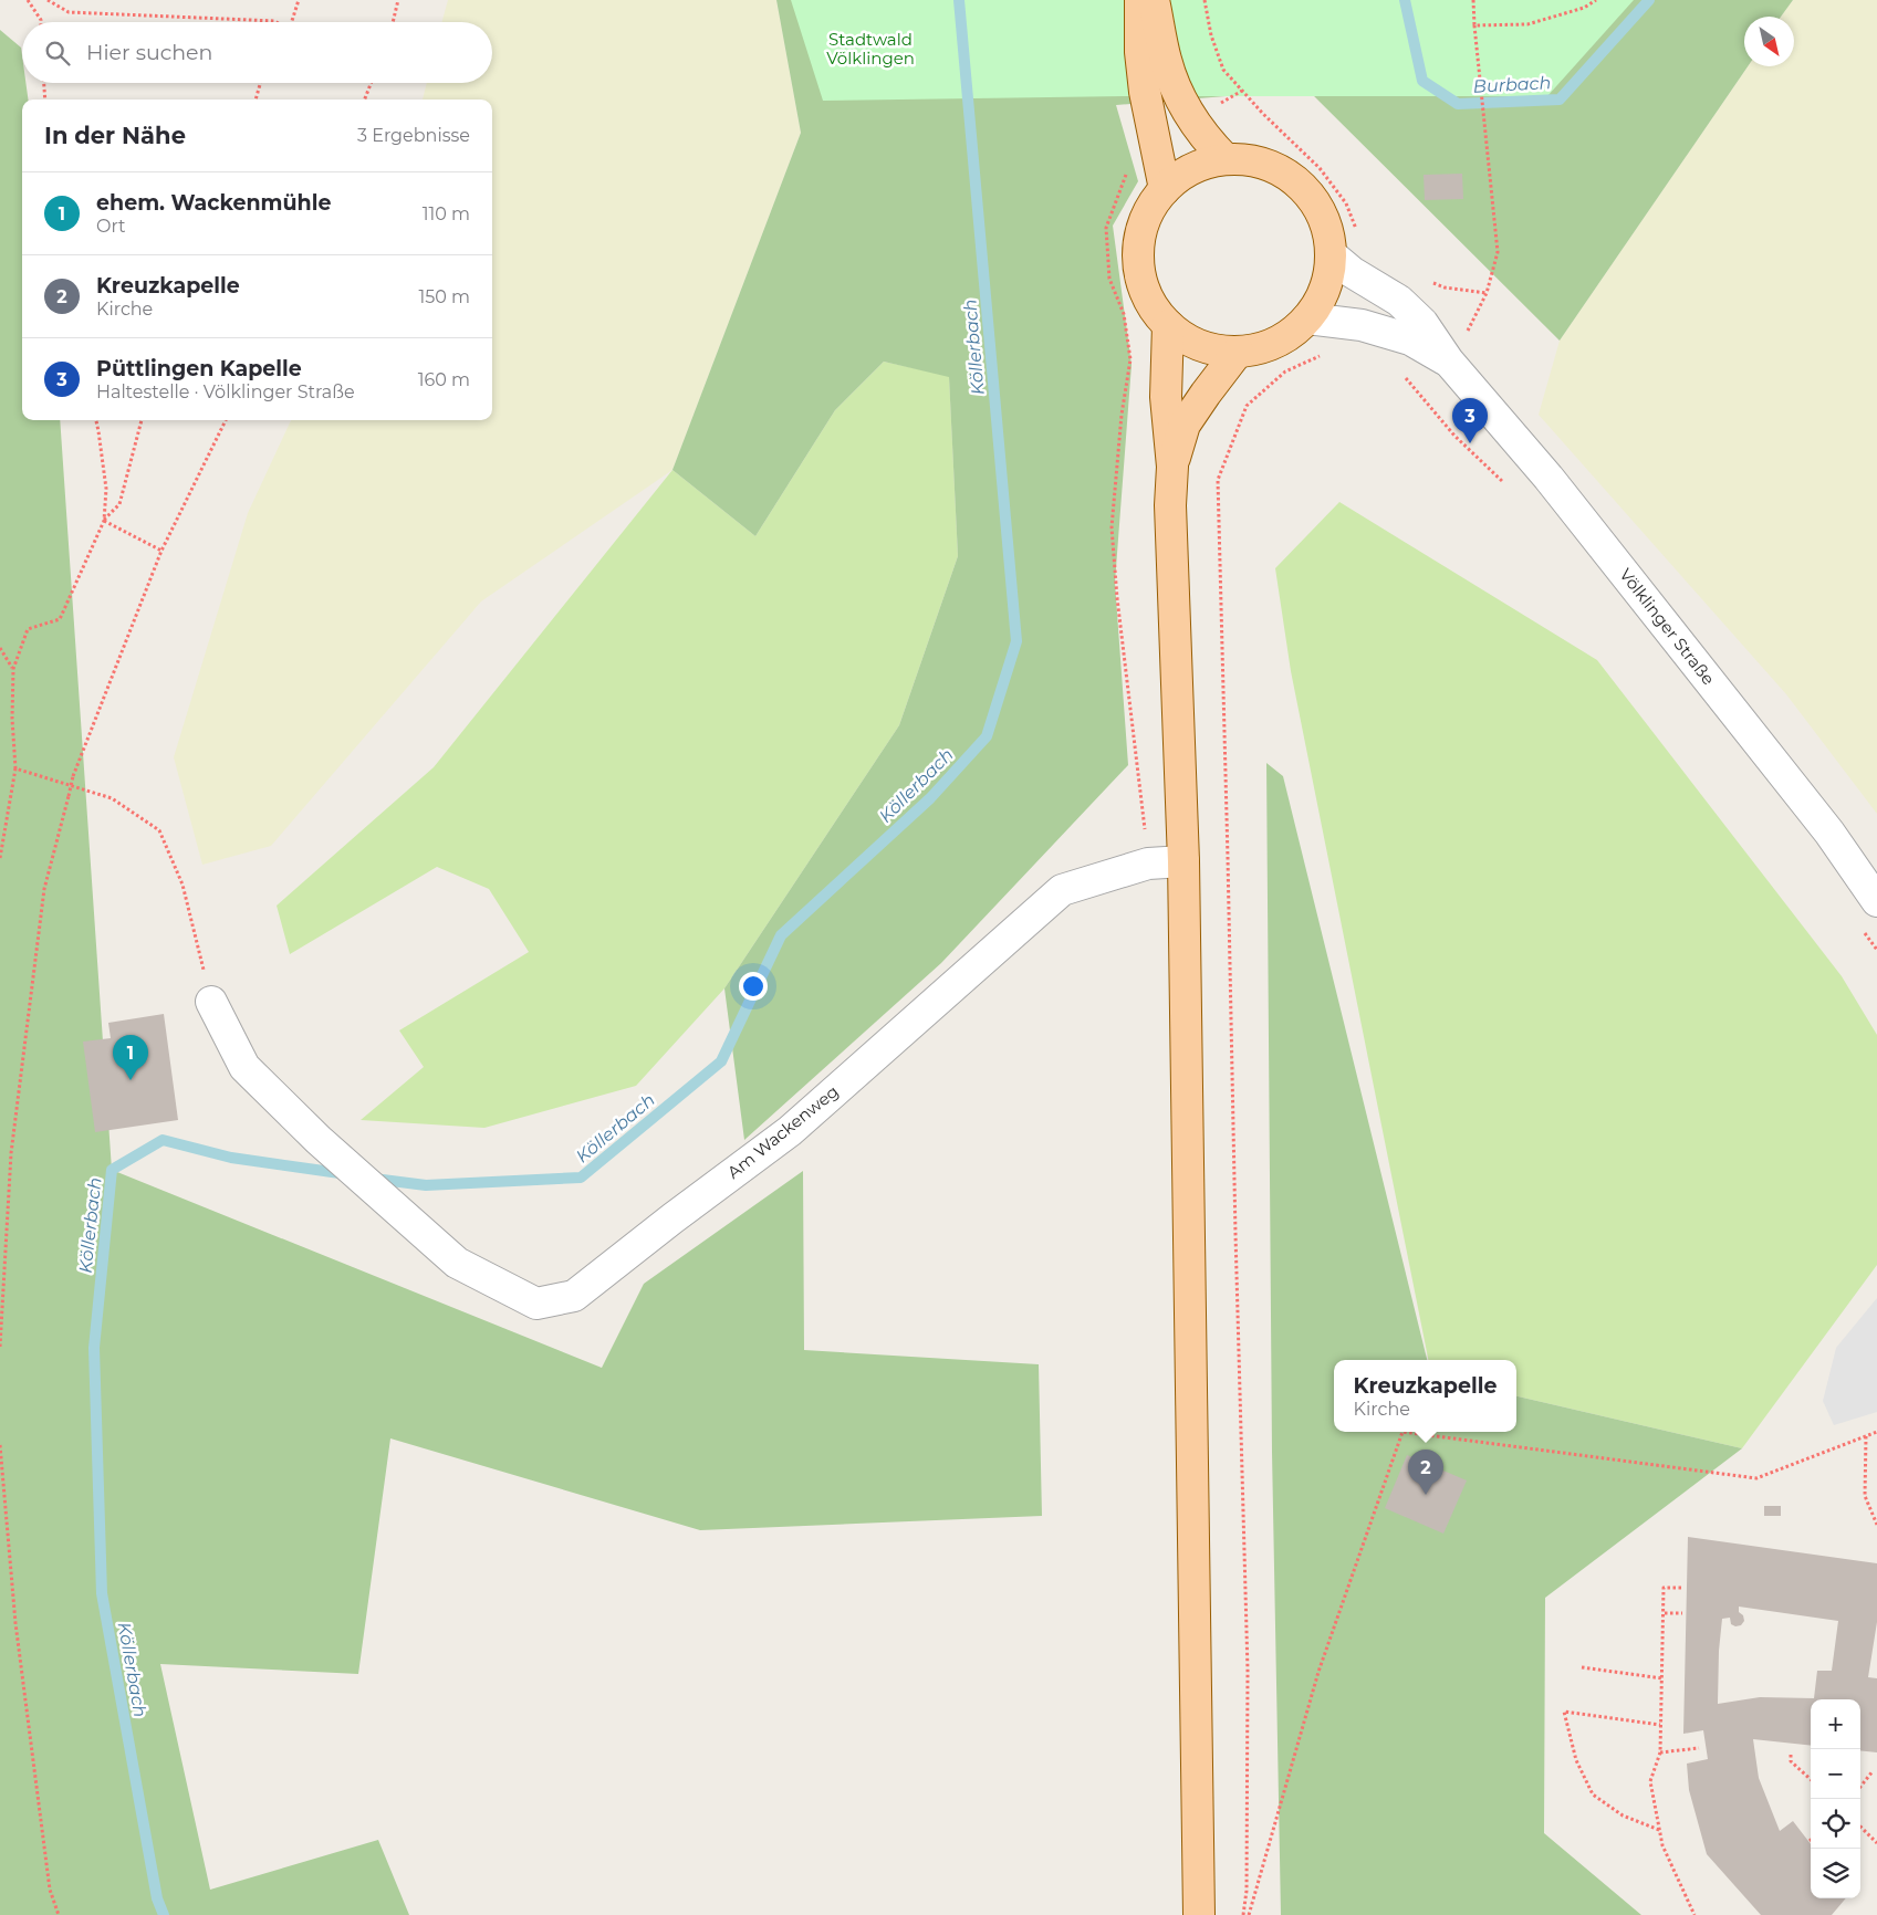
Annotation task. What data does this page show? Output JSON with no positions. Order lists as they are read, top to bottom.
{
  "streets": {
    "street": ["Völklinger Straße", "Am Wackenweg"]
  },
  "water": ["Burbach", "Köllerbach"],
  "parks": ["Stadtwald Völklingen"],
  "north": "bottom right",
  "page": {
    "search": "Hier suchen",
    "heading": ["In der Nähe", "3 Ergebnisse"],
    "list": [
      {
        "mark": "1",
        "name": "ehem. Wackenmühle",
        "note": "Ort",
        "value": "110 m"
      },
      {
        "mark": "2",
        "name": "Kreuzkapelle",
        "note": "Kirche",
        "value": "150 m"
      },
      {
        "mark": "3",
        "name": "Püttlingen Kapelle",
        "note": "Haltestelle · Völklinger Straße",
        "value": "160 m"
      }
    ],
    "pins": ["3", "1", "2"],
    "popup": ["Kreuzkapelle", "Kirche"],
    "map_buttons": ["+", "−"]
  }
}
